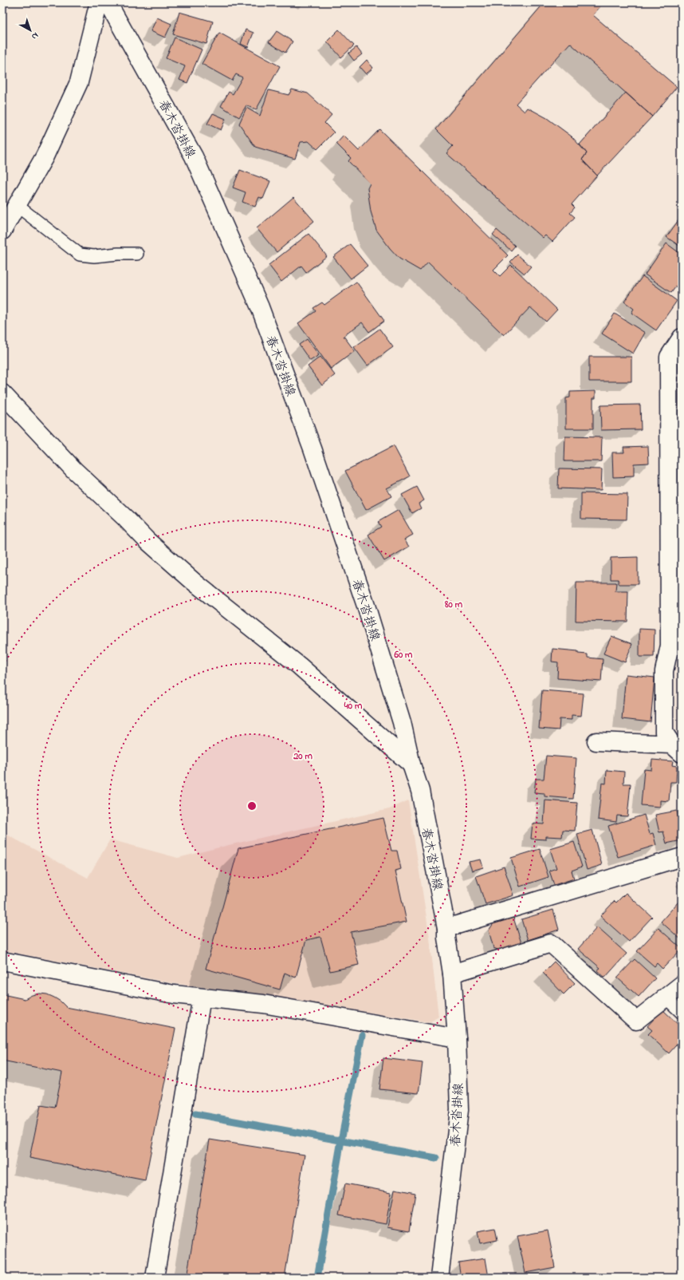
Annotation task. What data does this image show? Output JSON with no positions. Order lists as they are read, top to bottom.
{
  "streets": {
    "street": ["春木沓掛線"]
  },
  "north": "bottom right",
  "rings": [
    "80 m",
    "60 m",
    "40 m",
    "20 m"
  ]
}
